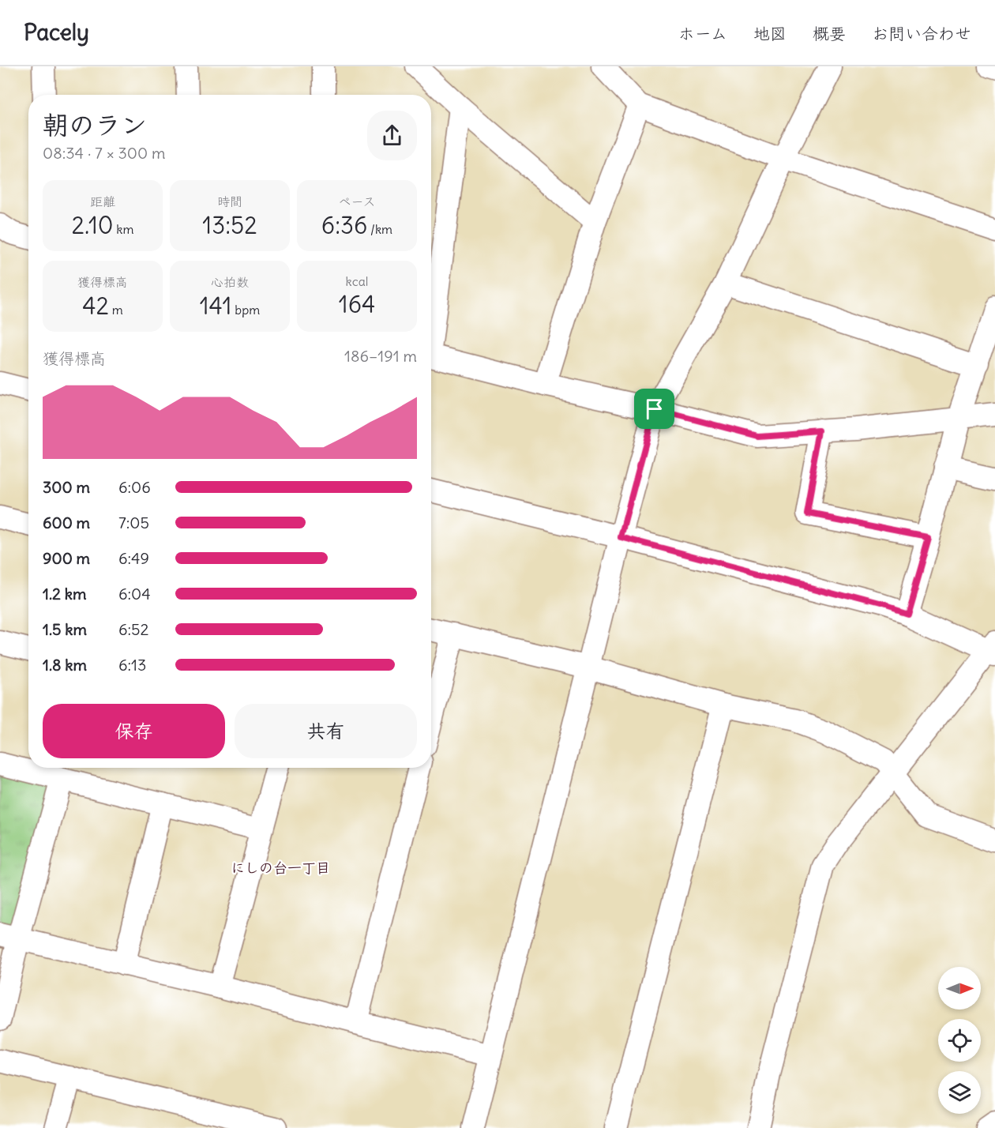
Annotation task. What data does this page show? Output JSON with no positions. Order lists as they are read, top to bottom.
{
  "districts": ["にしの台一丁目"],
  "north": "right",
  "page": {
    "header": "Pacely",
    "nav": [
      "ホーム",
      "地図",
      "概要",
      "お問い合わせ"
    ],
    "heading": ["朝のラン", "08:34 · 7 × 300 m"],
    "stats": [
      ["距離", "2.10 km"],
      ["時間", "13:52"],
      ["ペース", "6:36 /km"],
      ["獲得標高", "42 m"],
      ["心拍数", "141 bpm"],
      ["kcal", "164"]
    ],
    "chart": ["獲得標高", "186–191 m"],
    "list": [
      {
        "name": "300 m",
        "note": "6:06"
      },
      {
        "name": "600 m",
        "note": "7:05"
      },
      {
        "name": "900 m",
        "note": "6:49"
      },
      {
        "name": "1.2 km",
        "note": "6:04"
      },
      {
        "name": "1.5 km",
        "note": "6:52"
      },
      {
        "name": "1.8 km",
        "note": "6:13"
      }
    ],
    "buttons": ["保存", "共有"]
  }
}
